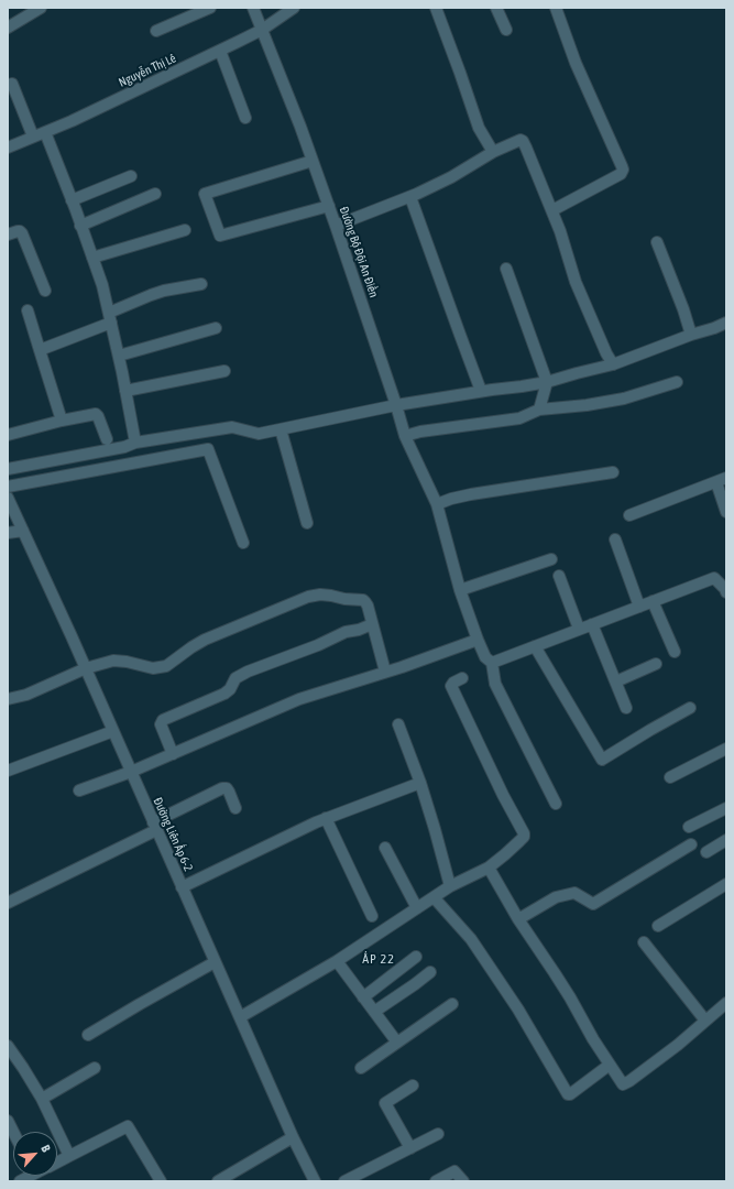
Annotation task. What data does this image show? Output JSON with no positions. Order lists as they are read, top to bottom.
{
  "streets": {
    "street": ["Nguyễn Thị Lê", "Đường Bộ Đội An Điền", "Đường Liên Ấp 6-2"]
  },
  "crossings": [
    ["Nguyễn Thị Lê", "Đường Bộ Đội An Điền"]
  ],
  "districts": ["ẤP 22"],
  "north": "top right"
}
